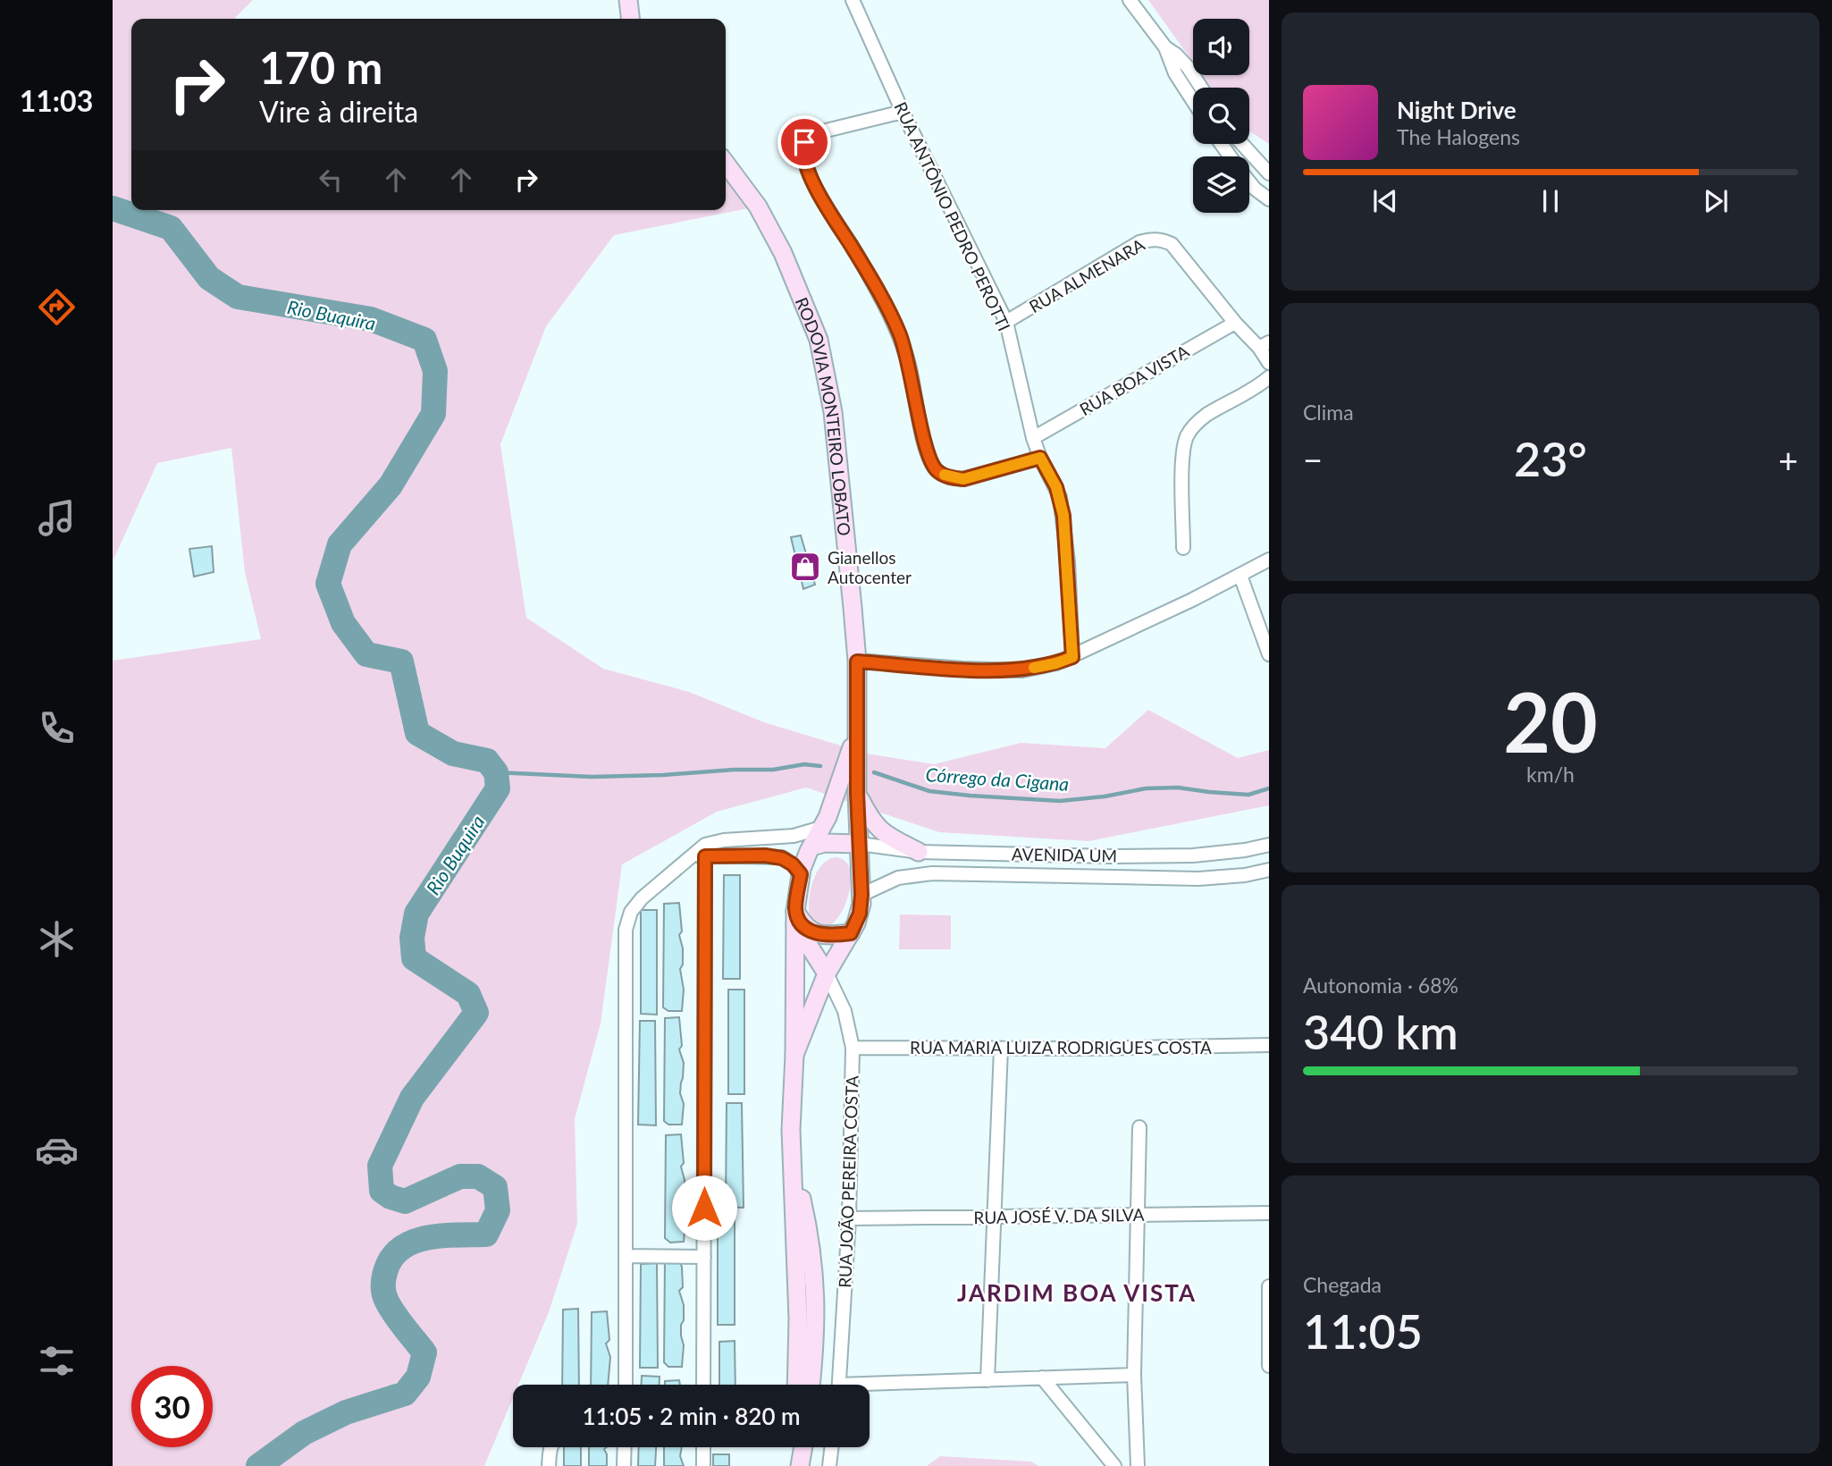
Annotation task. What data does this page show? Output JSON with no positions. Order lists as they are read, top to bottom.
{
  "streets": {
    "main road": ["RODOVIA MONTEIRO LOBATO"],
    "street": [
      "RUA ANTÔNIO PEDRO PEROTTI",
      "RUA ALMENARA",
      "RUA BOA VISTA",
      "AVENIDA UM",
      "RUA MARIA LUIZA RODRIGUES COSTA",
      "RUA JOÃO PEREIRA COSTA",
      "RUA JOSÉ V. DA SILVA"
    ]
  },
  "crossings": [
    ["RUA ANTÔNIO PEDRO PEROTTI", "RUA ALMENARA"],
    ["RUA ANTÔNIO PEDRO PEROTTI", "RUA BOA VISTA"],
    ["RUA ALMENARA", "RUA BOA VISTA"],
    ["RODOVIA MONTEIRO LOBATO", "AVENIDA UM"],
    ["RODOVIA MONTEIRO LOBATO", "RUA JOÃO PEREIRA COSTA"],
    ["RUA MARIA LUIZA RODRIGUES COSTA", "RUA JOÃO PEREIRA COSTA"],
    ["RUA JOÃO PEREIRA COSTA", "RUA JOSÉ V. DA SILVA"]
  ],
  "districts": ["JARDIM BOA VISTA"],
  "water": ["Rio Buquira", "Córrego da Cigana"],
  "places": {
    "shop": ["Gianellos Autocenter"]
  },
  "page": {
    "tabs": "11:03",
    "turn": ["170 m", "Vire à direita"],
    "song": ["Night Drive", "The Halogens"],
    "tile": [
      "Clima",
      ["20", "km/h"],
      ["Autonomia · 68%", "340 km"],
      ["Chegada", "11:05"]
    ],
    "heat": ["−", "23°", "+"],
    "limit": "30",
    "trip": "11:05 · 2 min · 820 m"
  }
}
